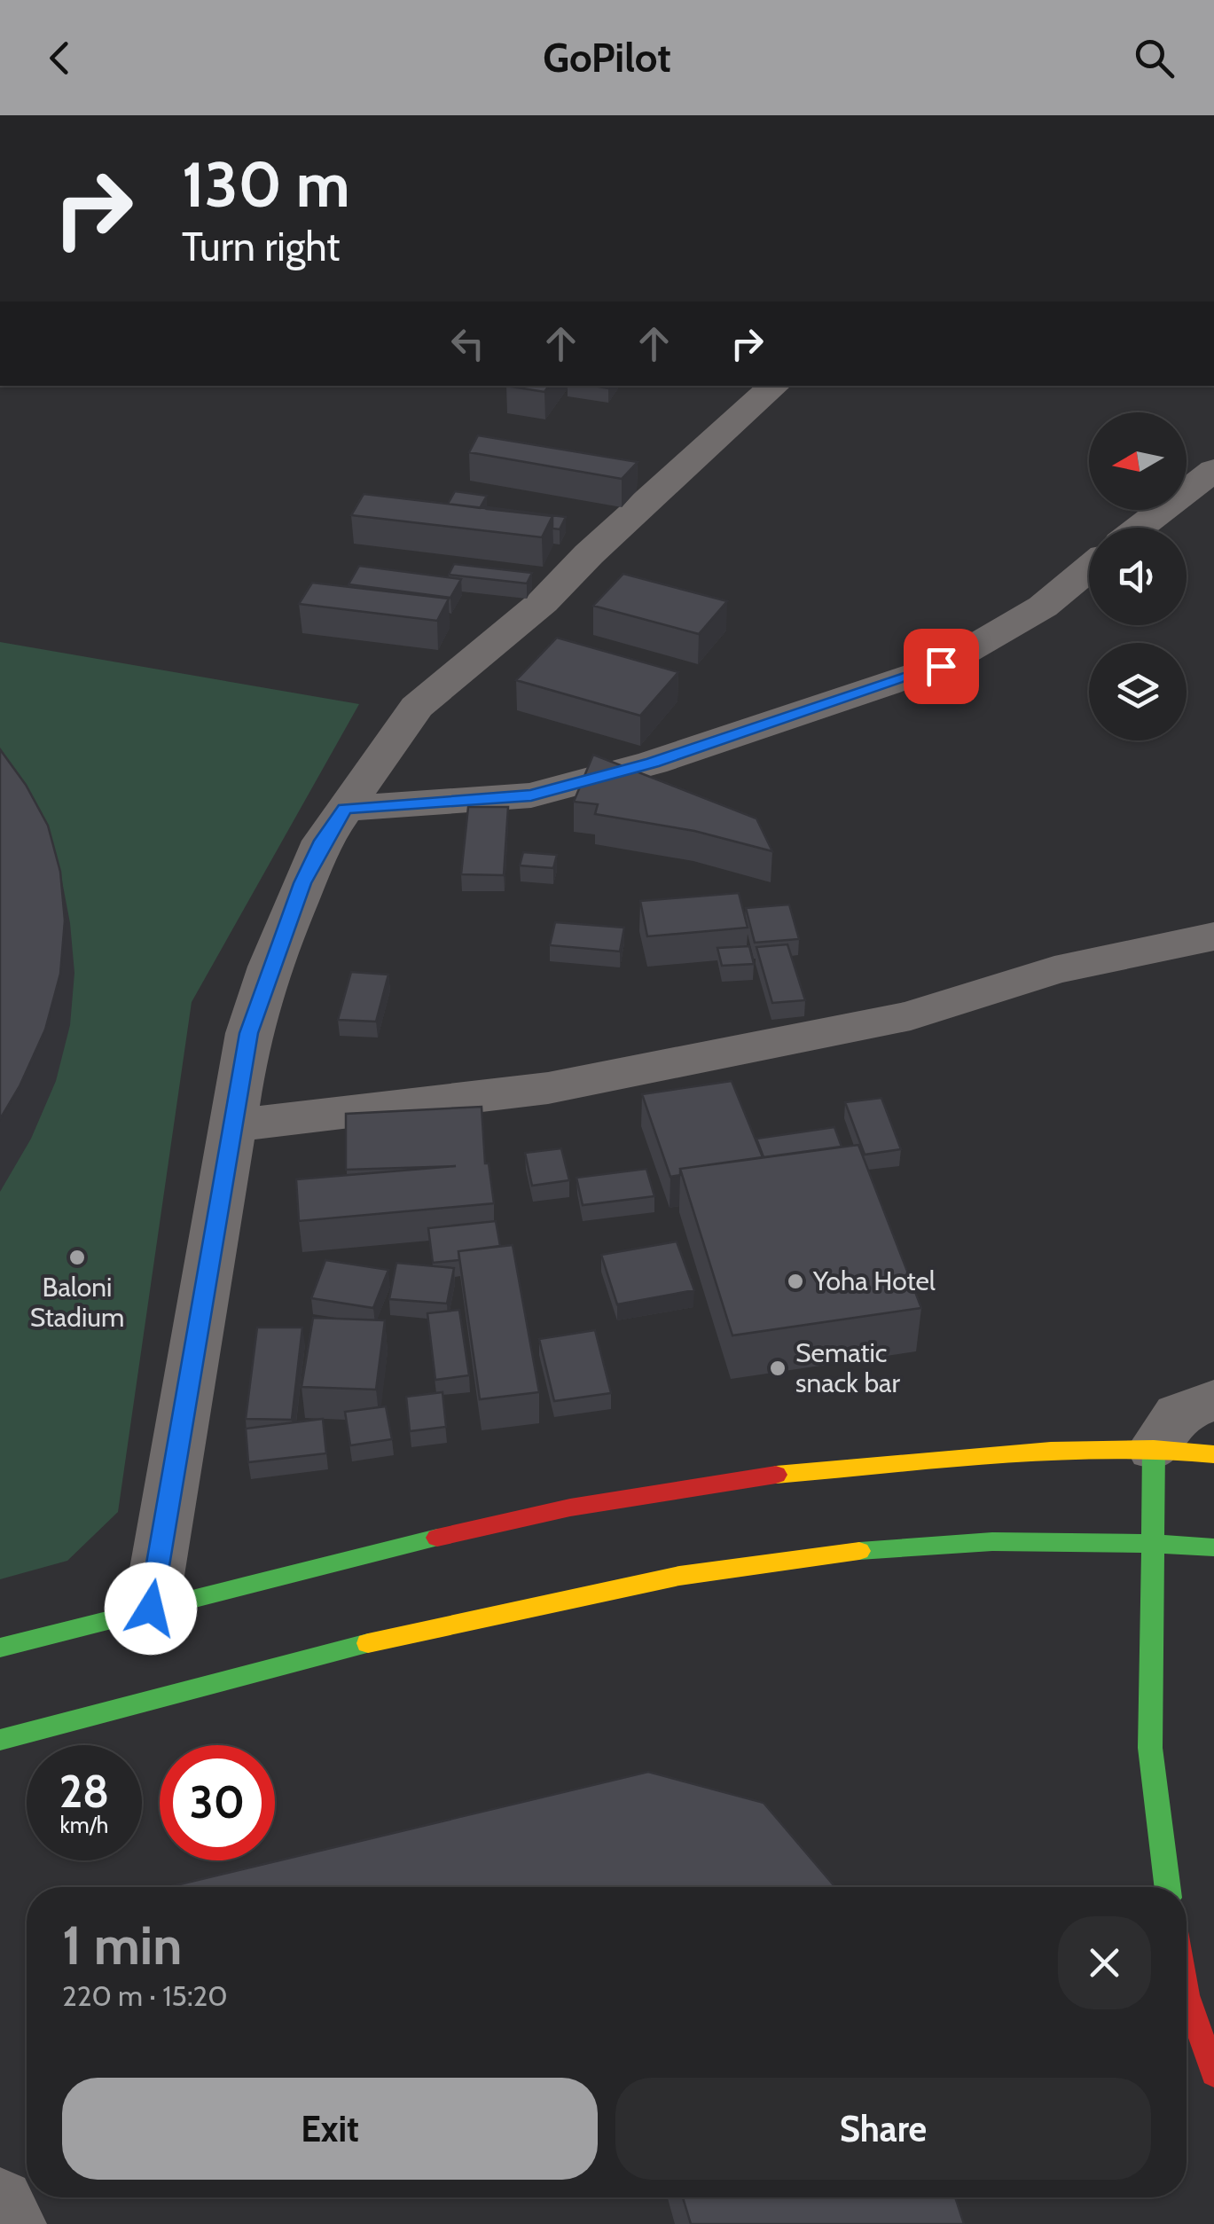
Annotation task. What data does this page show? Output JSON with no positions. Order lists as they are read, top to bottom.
{
  "places": ["Baloni Stadium", "Yoha Hotel", "Sematic snack bar"],
  "north": "left",
  "page": {
    "header": "GoPilot",
    "turn": ["130 m", "Turn right"],
    "speed": "28 km/h",
    "limit": "30",
    "heading": ["1 min", "220 m · 15:20"],
    "buttons": ["Exit", "Share"]
  }
}
